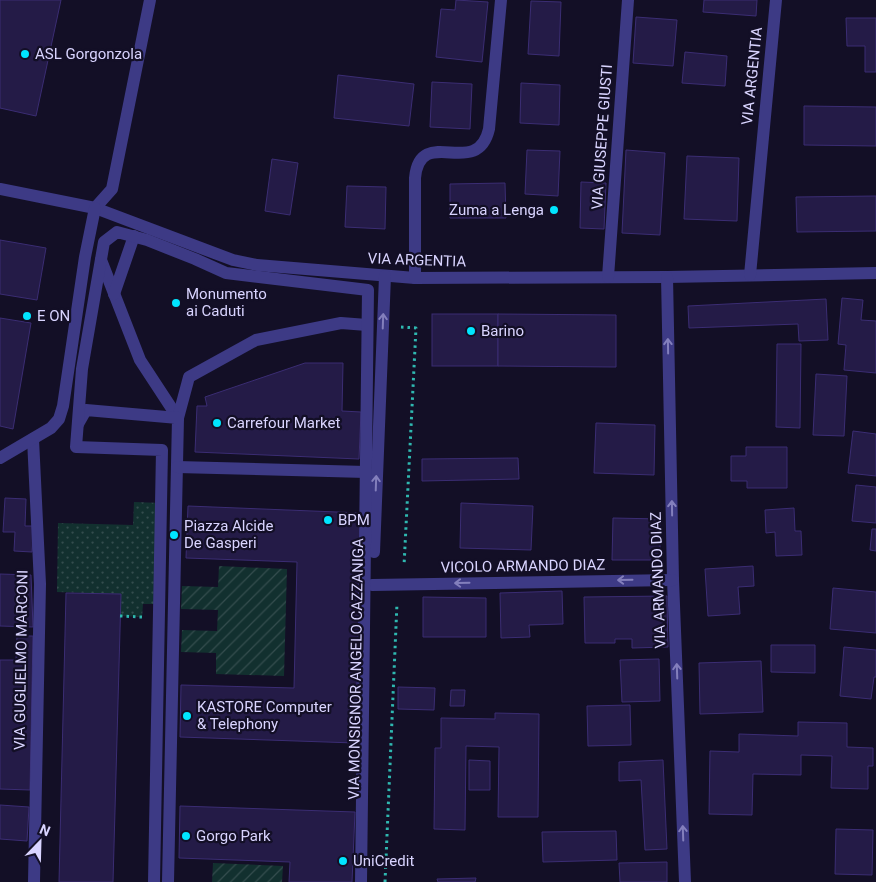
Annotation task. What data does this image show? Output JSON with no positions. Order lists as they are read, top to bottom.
{
  "streets": {
    "street": [
      "VIA ARGENTIA",
      "VIA GIUSEPPE GIUSTI",
      "VICOLO ARMANDO DIAZ",
      "VIA ARMANDO DIAZ",
      "VIA GUGLIELMO MARCONI",
      "VIA MONSIGNOR ANGELO CAZZANIGA"
    ]
  },
  "crossings": [
    ["VIA ARGENTIA", "VIA GIUSEPPE GIUSTI"],
    ["VIA ARGENTIA", "VIA ARMANDO DIAZ"],
    ["VIA ARGENTIA", "VIA MONSIGNOR ANGELO CAZZANIGA"],
    ["VICOLO ARMANDO DIAZ", "VIA ARMANDO DIAZ"],
    ["VICOLO ARMANDO DIAZ", "VIA MONSIGNOR ANGELO CAZZANIGA"]
  ],
  "one_way": ["VICOLO ARMANDO DIAZ", "VIA ARMANDO DIAZ"],
  "places": [
    "ASL Gorgonzola",
    "Zuma a Lenga",
    "Monumento ai Caduti",
    "E ON",
    "Barino",
    "Carrefour Market",
    "BPM",
    "Piazza Alcide De Gasperi",
    "KASTORE Computer & Telephony",
    "Gorgo Park",
    "UniCredit"
  ],
  "north": "top right"
}
